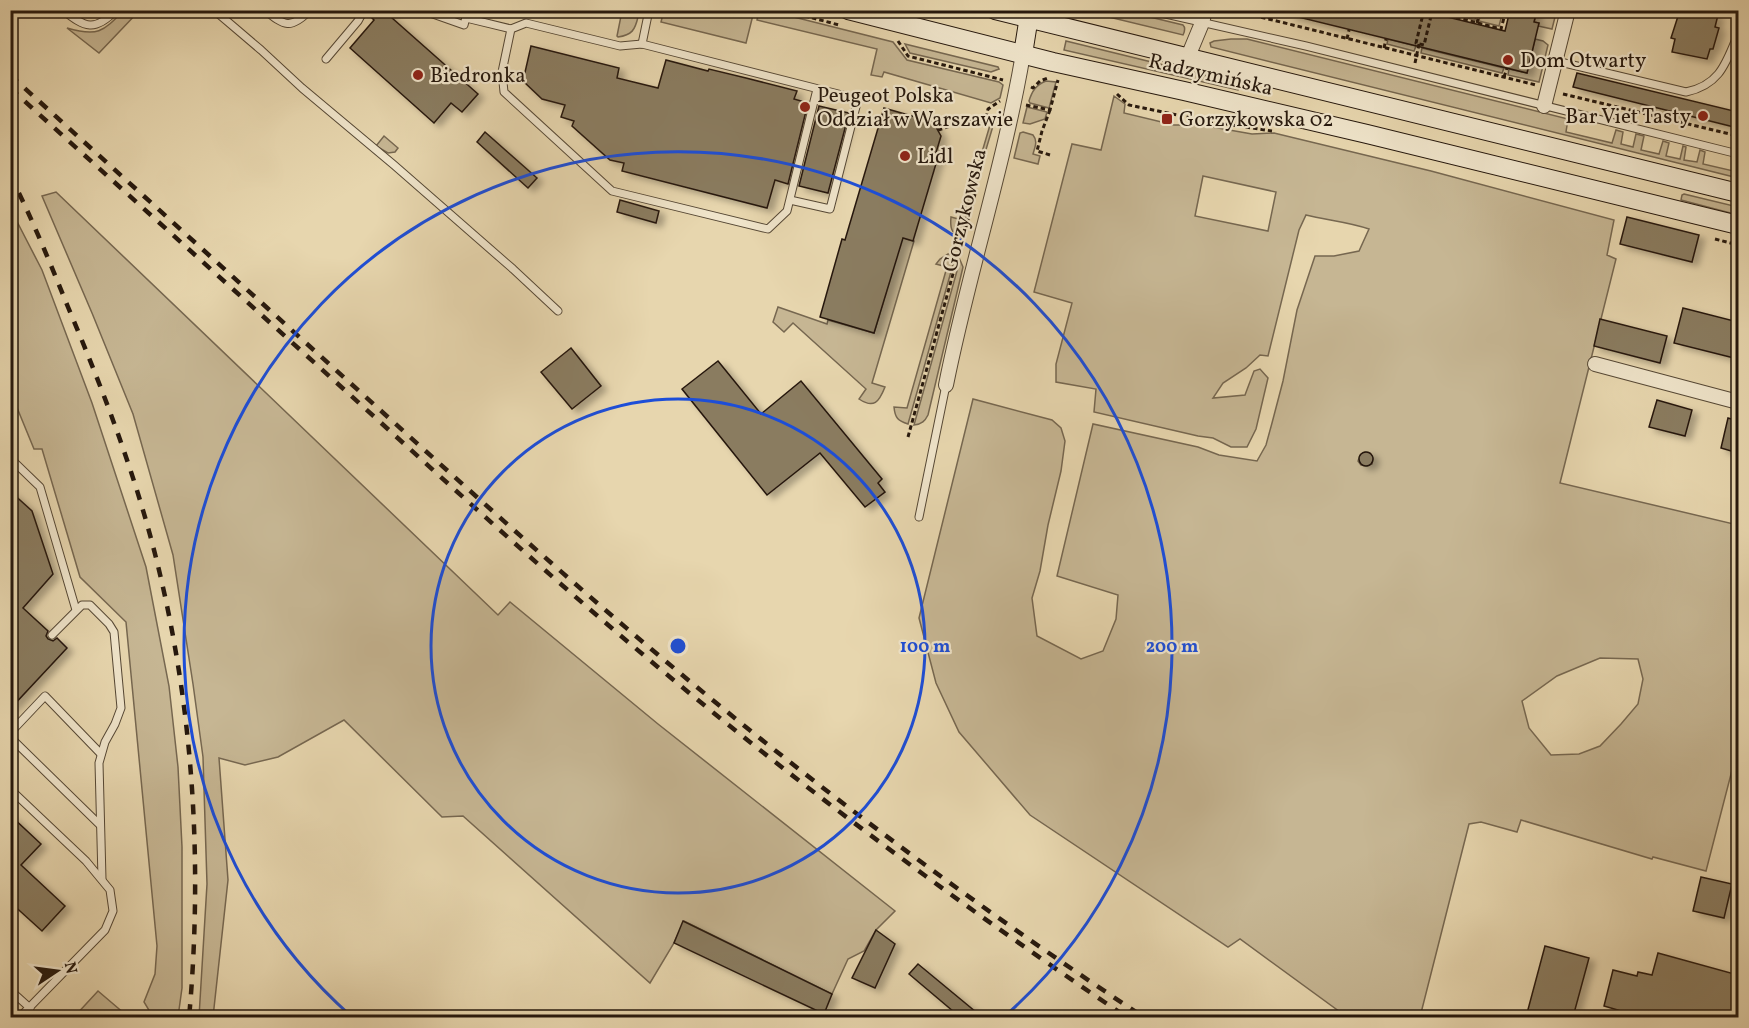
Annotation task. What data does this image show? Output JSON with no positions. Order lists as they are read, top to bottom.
{
  "streets": {
    "main road": ["Radzymińska", "Gorzykowska"]
  },
  "crossings": [
    ["Radzymińska", "Gorzykowska"]
  ],
  "places": {
    "other": [
      "Dom Otwarty",
      "Biedronka",
      "Peugeot Polska Oddział w Warszawie",
      "Bar Viet Tasty",
      "Lidl"
    ],
    "transit": ["Gorzykowska 02"]
  },
  "north": "right",
  "rings": ["100 m", "200 m"]
}
